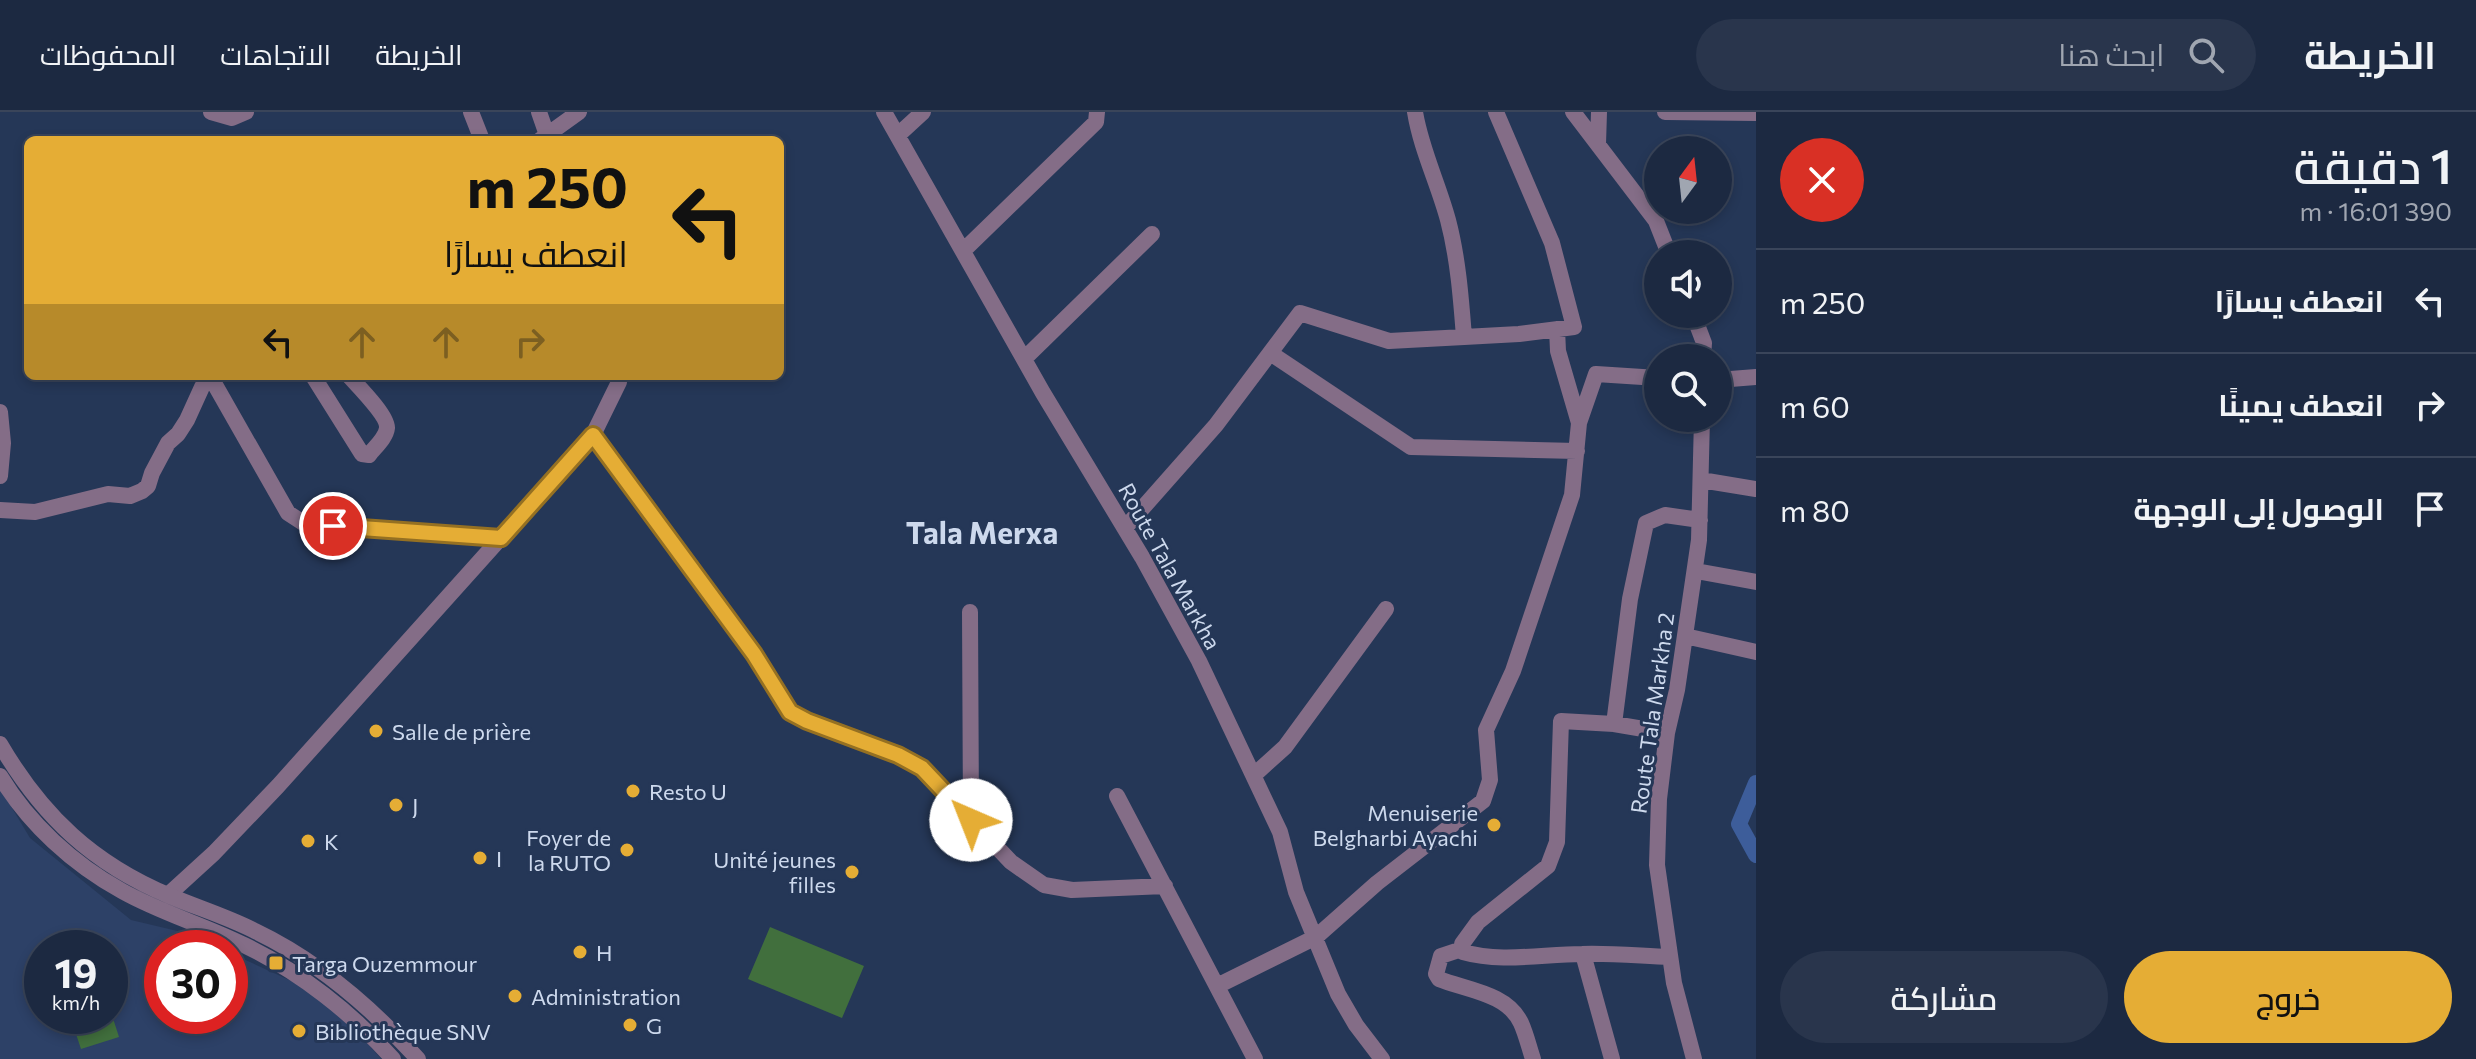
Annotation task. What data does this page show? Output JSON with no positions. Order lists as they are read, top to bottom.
{
  "streets": {
    "street": ["Route Tala Markha", "Route Tala Markha 2"]
  },
  "districts": ["Tala Merxa"],
  "places": {
    "other": [
      "Salle de prière",
      "Resto U",
      "J",
      "Menuiserie Belgharbi Ayachi",
      "K",
      "Foyer de la RUTO",
      "I",
      "Unité jeunes filles",
      "H",
      "Administration",
      "G",
      "Bibliothèque SNV"
    ],
    "transit": ["Targa Ouzemmour"]
  },
  "north": "top",
  "page": {
    "header": "الخريطة",
    "search": "ابحث هنا",
    "nav": ["الخريطة", "الاتجاهات", "المحفوظات"],
    "heading": ["1 دقيقة", "390 m · 16:01"],
    "turn": ["250 m", "انعطف يسارًا"],
    "list": [
      {
        "name": "انعطف يسارًا",
        "value": "250 m"
      },
      {
        "name": "انعطف يمينًا",
        "value": "60 m"
      },
      {
        "name": "الوصول إلى الوجهة",
        "value": "80 m"
      }
    ],
    "speed": "19 km/h",
    "limit": "30",
    "buttons": ["خروج", "مشاركة"]
  }
}
